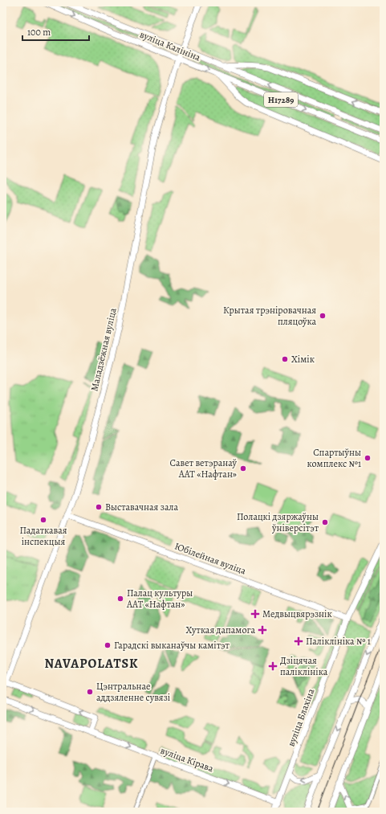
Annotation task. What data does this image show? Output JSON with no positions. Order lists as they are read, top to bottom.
{
  "streets": {
    "main road": [
      "вуліца Калініна",
      "Н17289",
      "Маладзёжная вуліца",
      "Юбілейная вуліца",
      "вуліца Блахіна",
      "вуліца Кірава"
    ]
  },
  "crossings": [
    ["вуліца Калініна", "Маладзёжная вуліца"],
    ["Маладзёжная вуліца", "Юбілейная вуліца"],
    ["Юбілейная вуліца", "вуліца Блахіна"],
    ["вуліца Блахіна", "вуліца Кірава"]
  ],
  "one_way": ["вуліца Кірава"],
  "districts": ["NAVAPOLATSK"],
  "places": {
    "other": [
      "Крытая трэніровачная пляцоўка",
      "Хімік",
      "Спартыўны комплекс №1",
      "Савет ветэранаў ААТ «Нафтан»",
      "Выставачная зала",
      "Падаткавая інспекцыя",
      "Полацкі дзяржаўны ўніверсітэт",
      "Палац культуры ААТ «Нафтан»",
      "Гарадскі выканаўчы камітэт",
      "Цэнтральнае аддзяленне сувязі"
    ],
    "health": [
      "Медвыцвярэзнік",
      "Хуткая дапамога",
      "Паліклініка № 1",
      "Дзіцячая паліклініка"
    ]
  },
  "scale_bar": "100 m"
}
